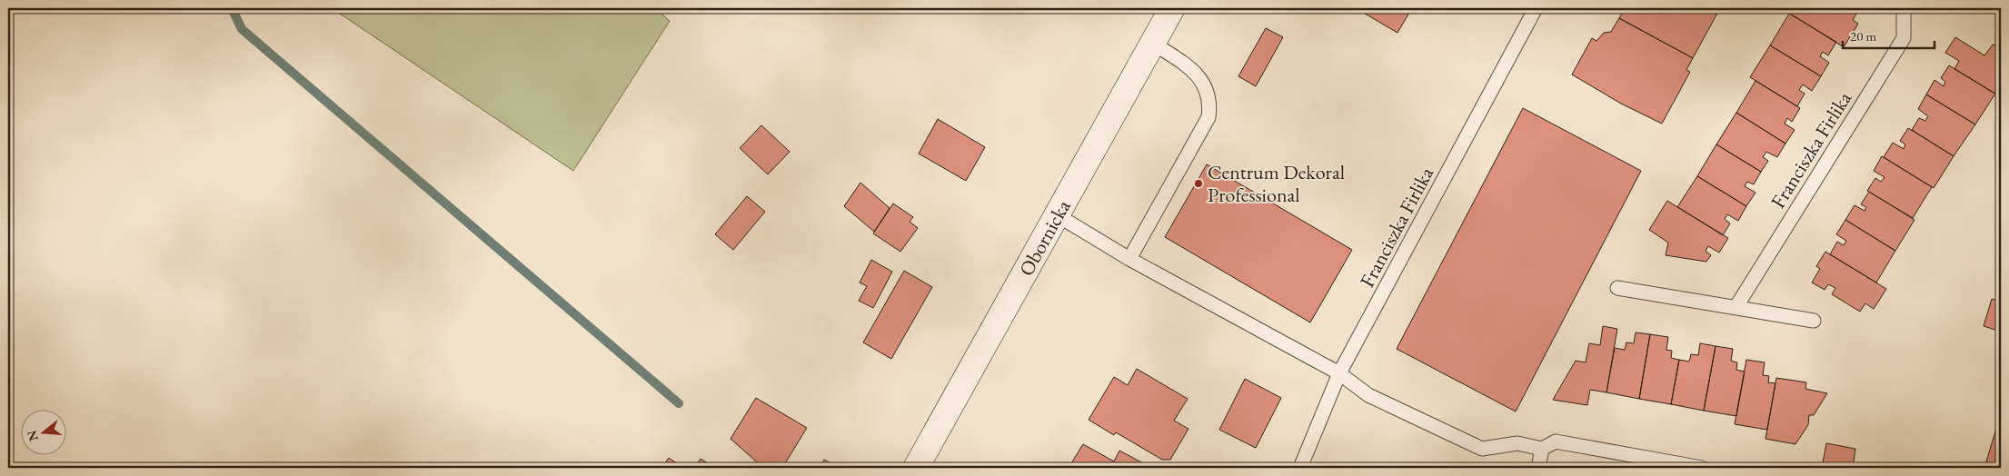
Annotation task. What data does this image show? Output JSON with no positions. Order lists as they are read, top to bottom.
{
  "streets": {
    "main road": ["Obornicka"],
    "lane": ["Franciszka Firlika"]
  },
  "places": ["Centrum Dekoral Professional"],
  "scale_bar": "20 m",
  "north": "left"
}
